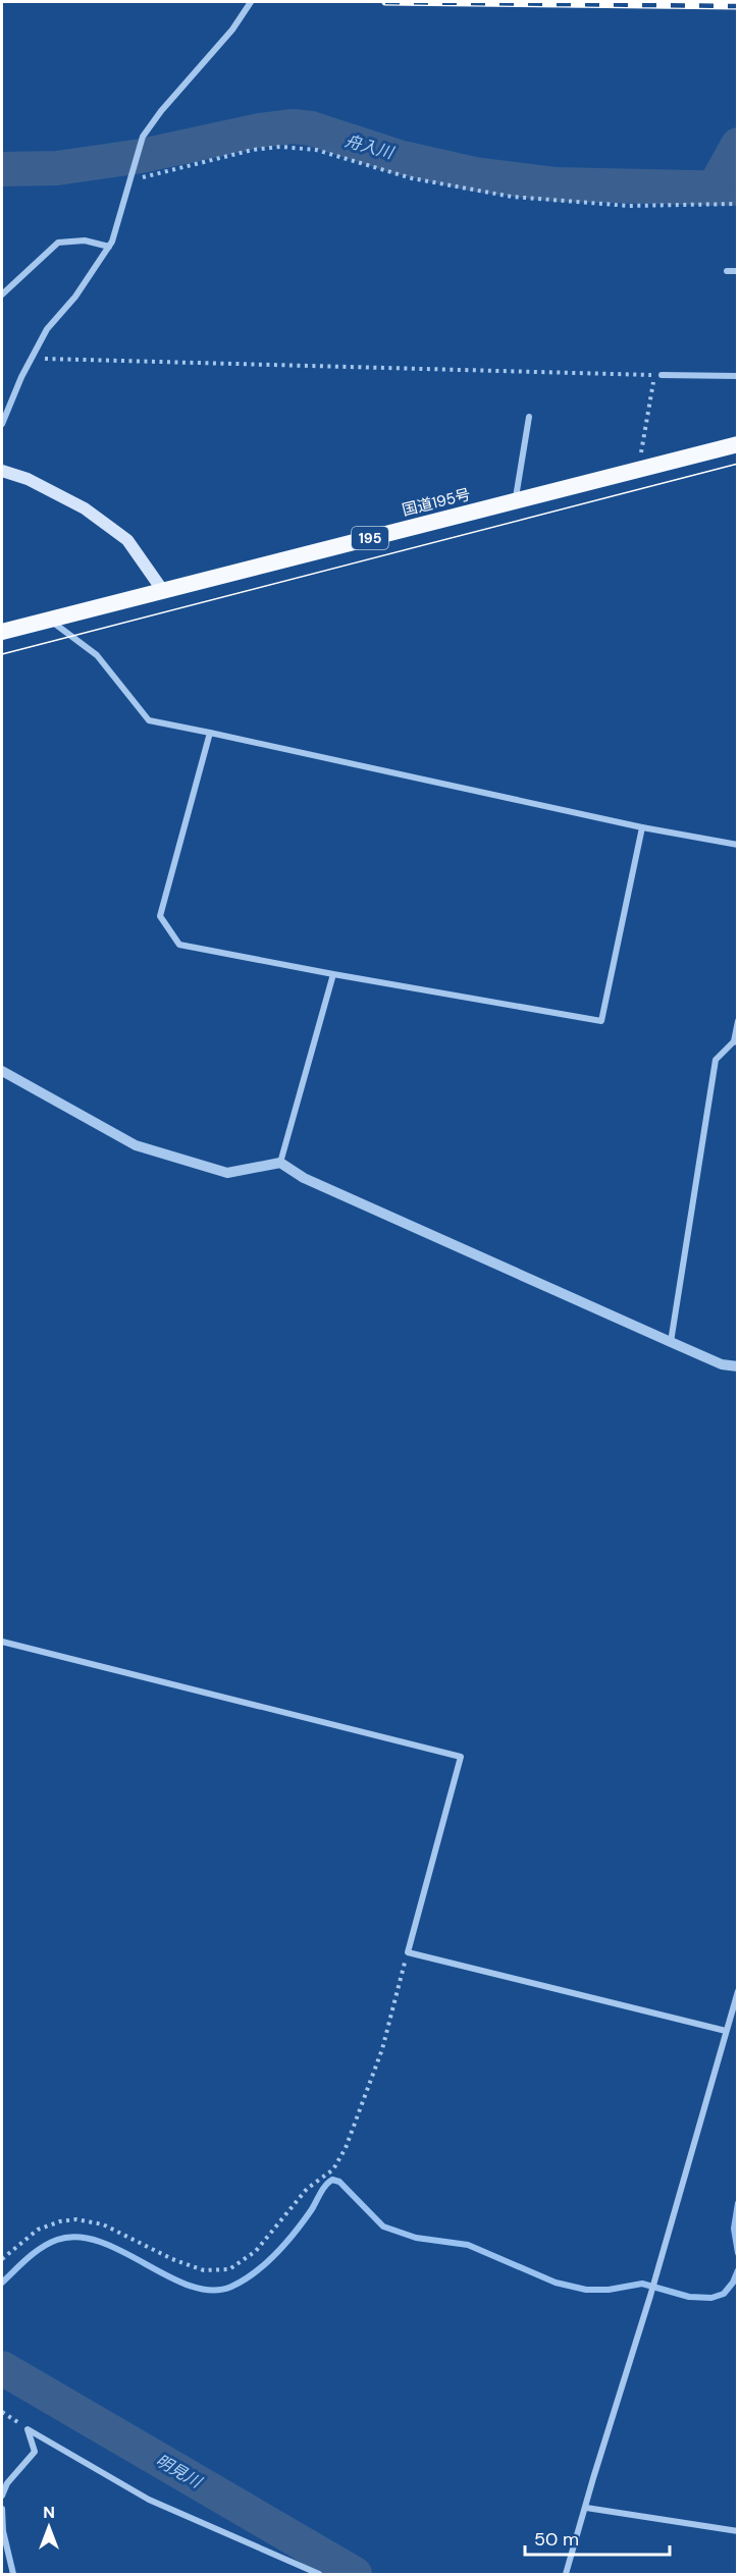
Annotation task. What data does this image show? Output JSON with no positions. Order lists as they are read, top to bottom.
{
  "streets": {
    "highway": ["国道195号", "195"]
  },
  "water": ["舟入川", "明見川"],
  "scale_bar": "50 m",
  "north": "top"
}
